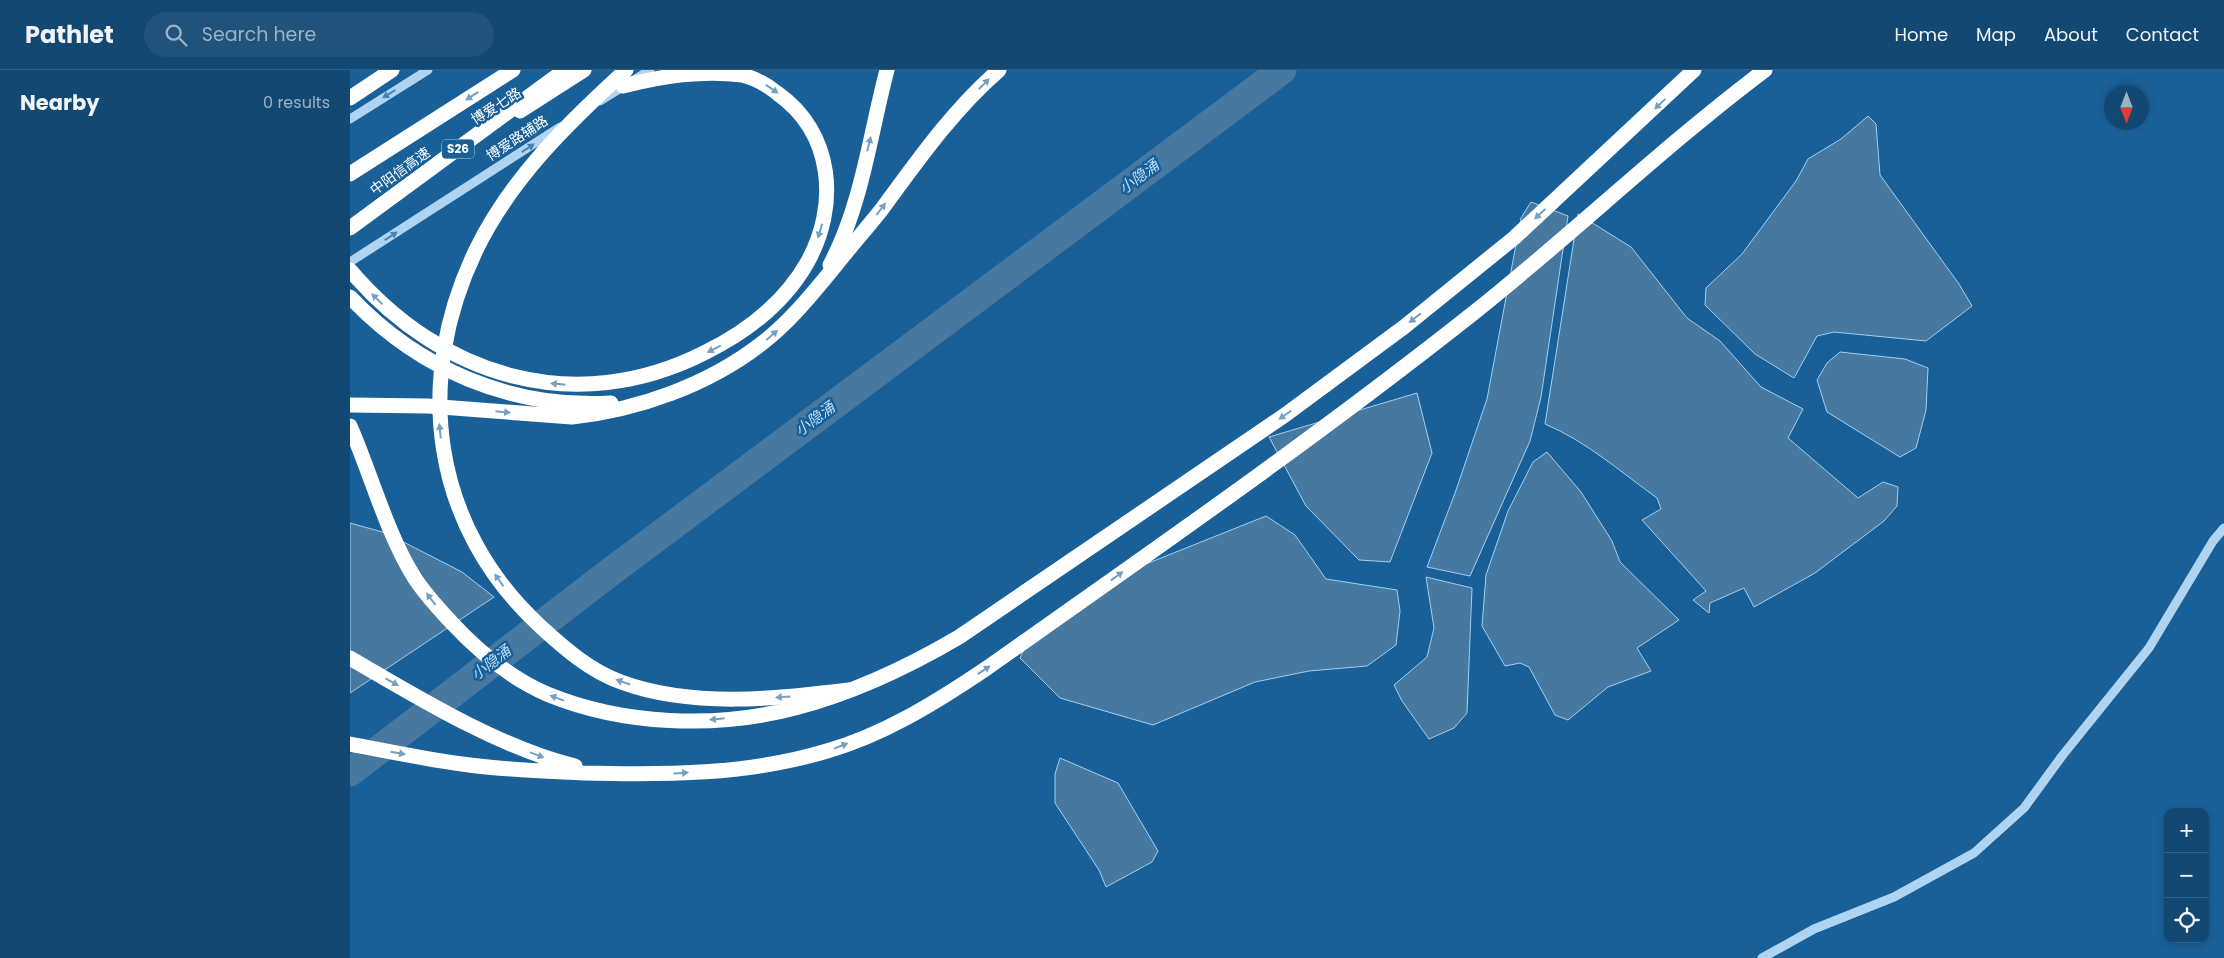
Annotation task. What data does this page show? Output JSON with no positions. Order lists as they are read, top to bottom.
{
  "streets": {
    "highway": ["博爱七路", "S26", "中阳信高速"],
    "street": ["博爱路辅路"]
  },
  "one_way": ["博爱路辅路"],
  "water": ["小隐涌"],
  "north": "bottom",
  "page": {
    "header": "Pathlet",
    "search": "Search here",
    "nav": [
      "Home",
      "Map",
      "About",
      "Contact"
    ],
    "heading": ["Nearby", "0 results"],
    "map_buttons": ["+", "−"]
  }
}
